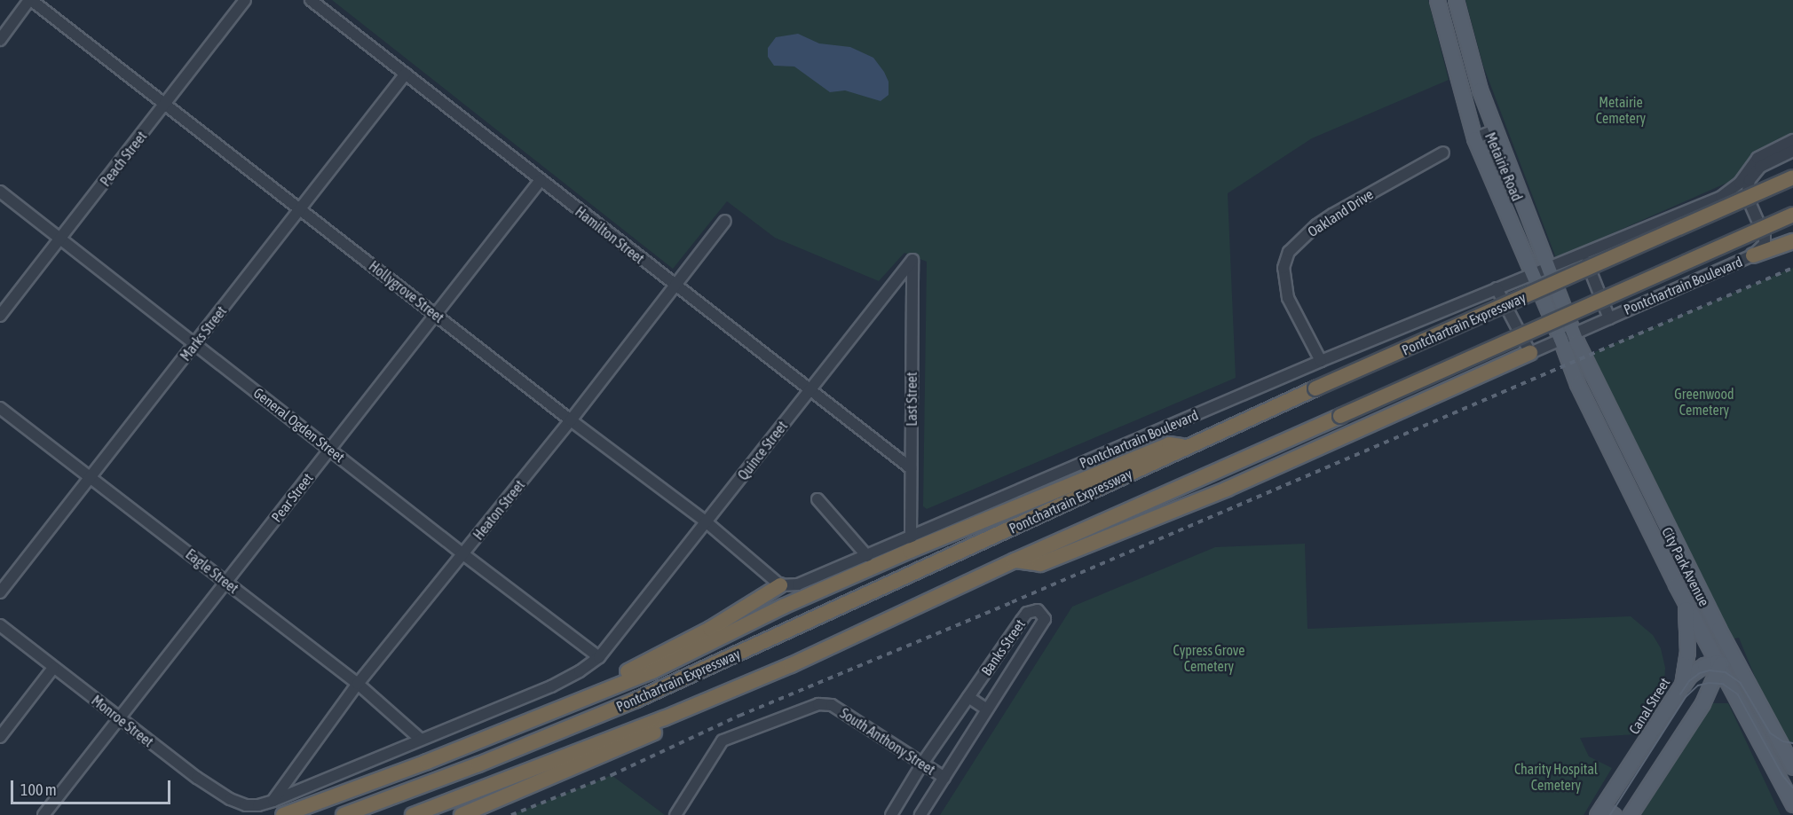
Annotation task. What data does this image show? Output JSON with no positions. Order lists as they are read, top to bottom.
{
  "streets": {
    "highway": ["Pontchartrain Expressway"],
    "main road": ["Metairie Road", "City Park Avenue", "Canal Street"],
    "street": [
      "Peach Street",
      "Oakland Drive",
      "Hamilton Street",
      "Pontchartrain Boulevard",
      "Hollygrove Street",
      "Marks Street",
      "Last Street",
      "General Ogden Street",
      "Quince Street",
      "Pear Street",
      "Heaton Street",
      "Eagle Street",
      "Banks Street",
      "Monroe Street",
      "South Anthony Street"
    ]
  },
  "crossings": [
    ["Peach Street", "Hollygrove Street"],
    ["Peach Street", "General Ogden Street"],
    ["Metairie Road", "Pontchartrain Boulevard"],
    ["Metairie Road", "City Park Avenue"],
    ["Oakland Drive", "Pontchartrain Boulevard"],
    ["Hamilton Street", "Marks Street"],
    ["Hamilton Street", "Last Street"],
    ["Hamilton Street", "Quince Street"],
    ["Hamilton Street", "Pear Street"],
    ["Hamilton Street", "Heaton Street"],
    ["Pontchartrain Boulevard", "Hollygrove Street"],
    ["Pontchartrain Boulevard", "Last Street"],
    ["Pontchartrain Boulevard", "City Park Avenue"],
    ["Hollygrove Street", "Marks Street"],
    ["Hollygrove Street", "Quince Street"],
    ["Hollygrove Street", "Pear Street"],
    ["Hollygrove Street", "Heaton Street"],
    ["Marks Street", "General Ogden Street"],
    ["Marks Street", "Eagle Street"],
    ["Last Street", "Quince Street"],
    ["General Ogden Street", "Quince Street"],
    ["General Ogden Street", "Pear Street"],
    ["General Ogden Street", "Heaton Street"],
    ["Quince Street", "Heaton Street"],
    ["Quince Street", "Eagle Street"],
    ["Quince Street", "Monroe Street"],
    ["Pear Street", "Eagle Street"],
    ["Pear Street", "Monroe Street"],
    ["Heaton Street", "Eagle Street"],
    ["City Park Avenue", "Canal Street"],
    ["Banks Street", "South Anthony Street"]
  ],
  "parks": [
    "Metairie Cemetery",
    "Greenwood Cemetery",
    "Cypress Grove Cemetery",
    "Charity Hospital Cemetery"
  ],
  "scale_bar": "100 m"
}
